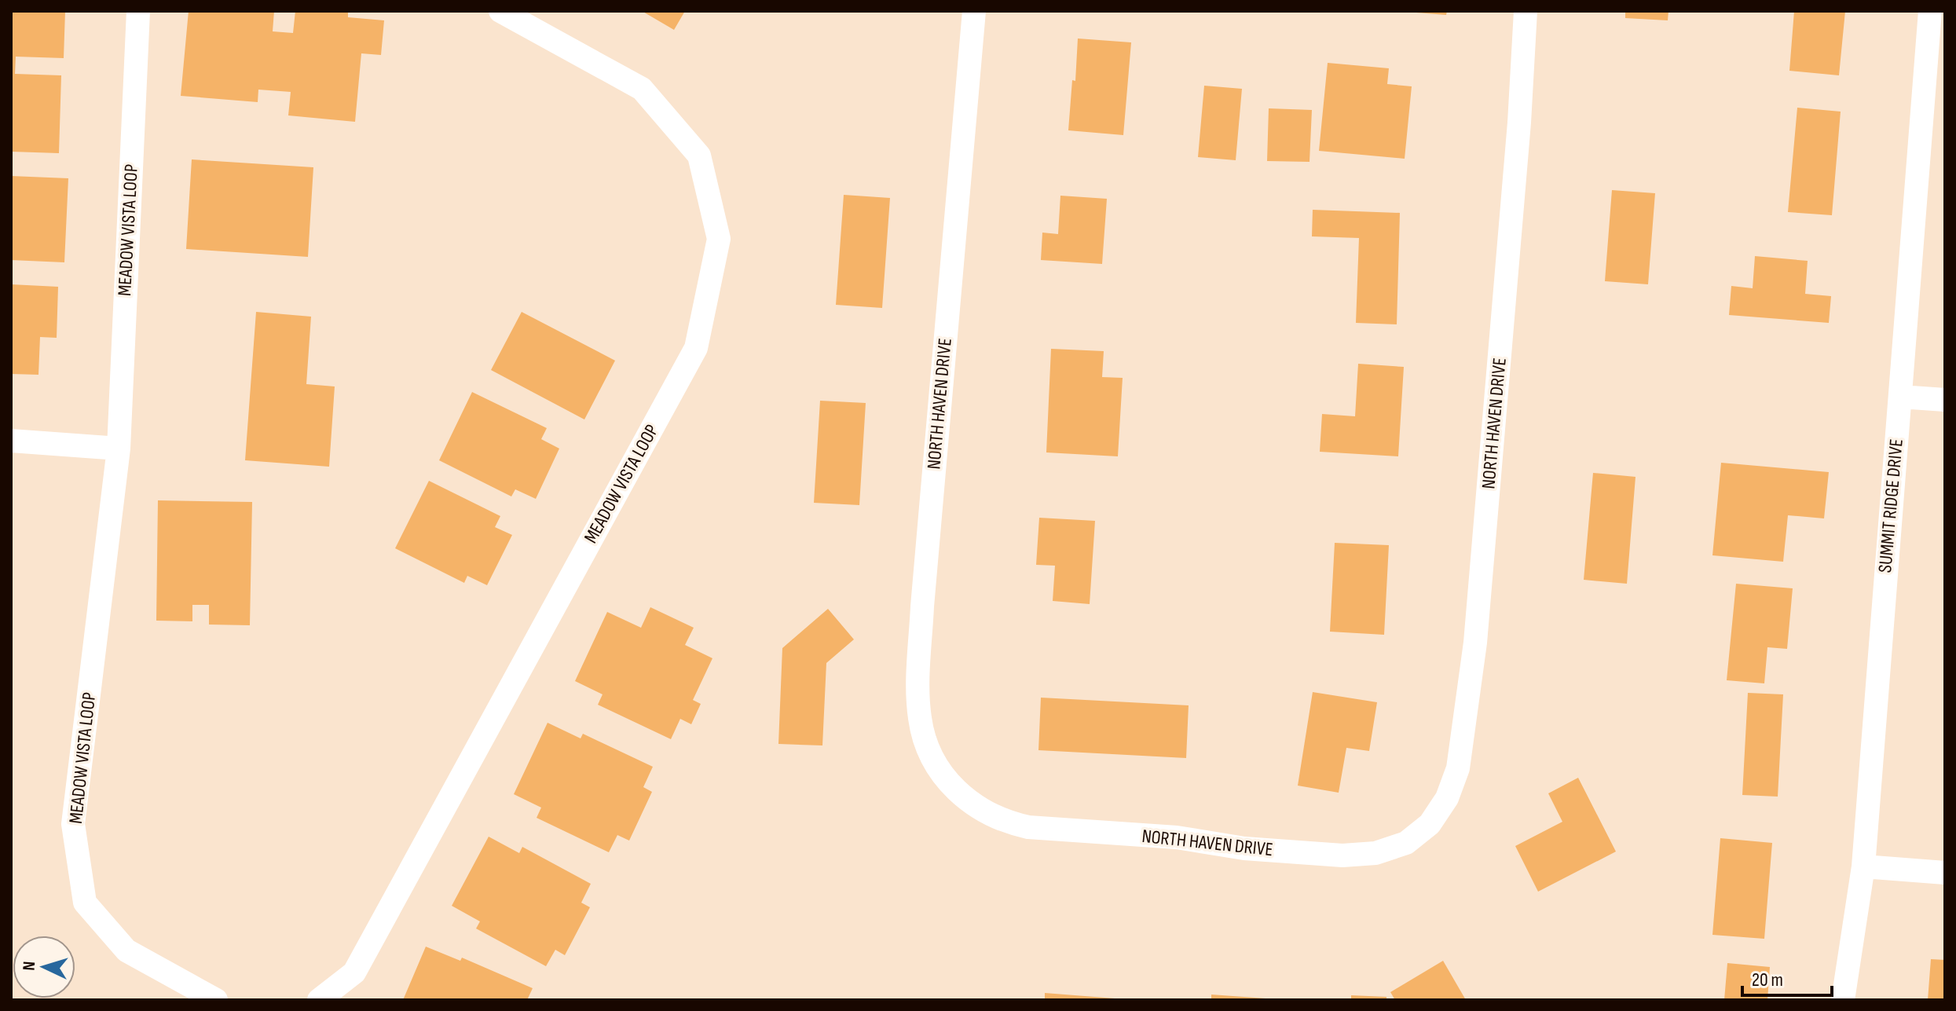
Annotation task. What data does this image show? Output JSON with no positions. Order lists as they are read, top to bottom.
{
  "streets": {
    "street": ["MEADOW VISTA LOOP", "NORTH HAVEN DRIVE", "SUMMIT RIDGE DRIVE"]
  },
  "scale_bar": "20 m",
  "north": "left"
}
